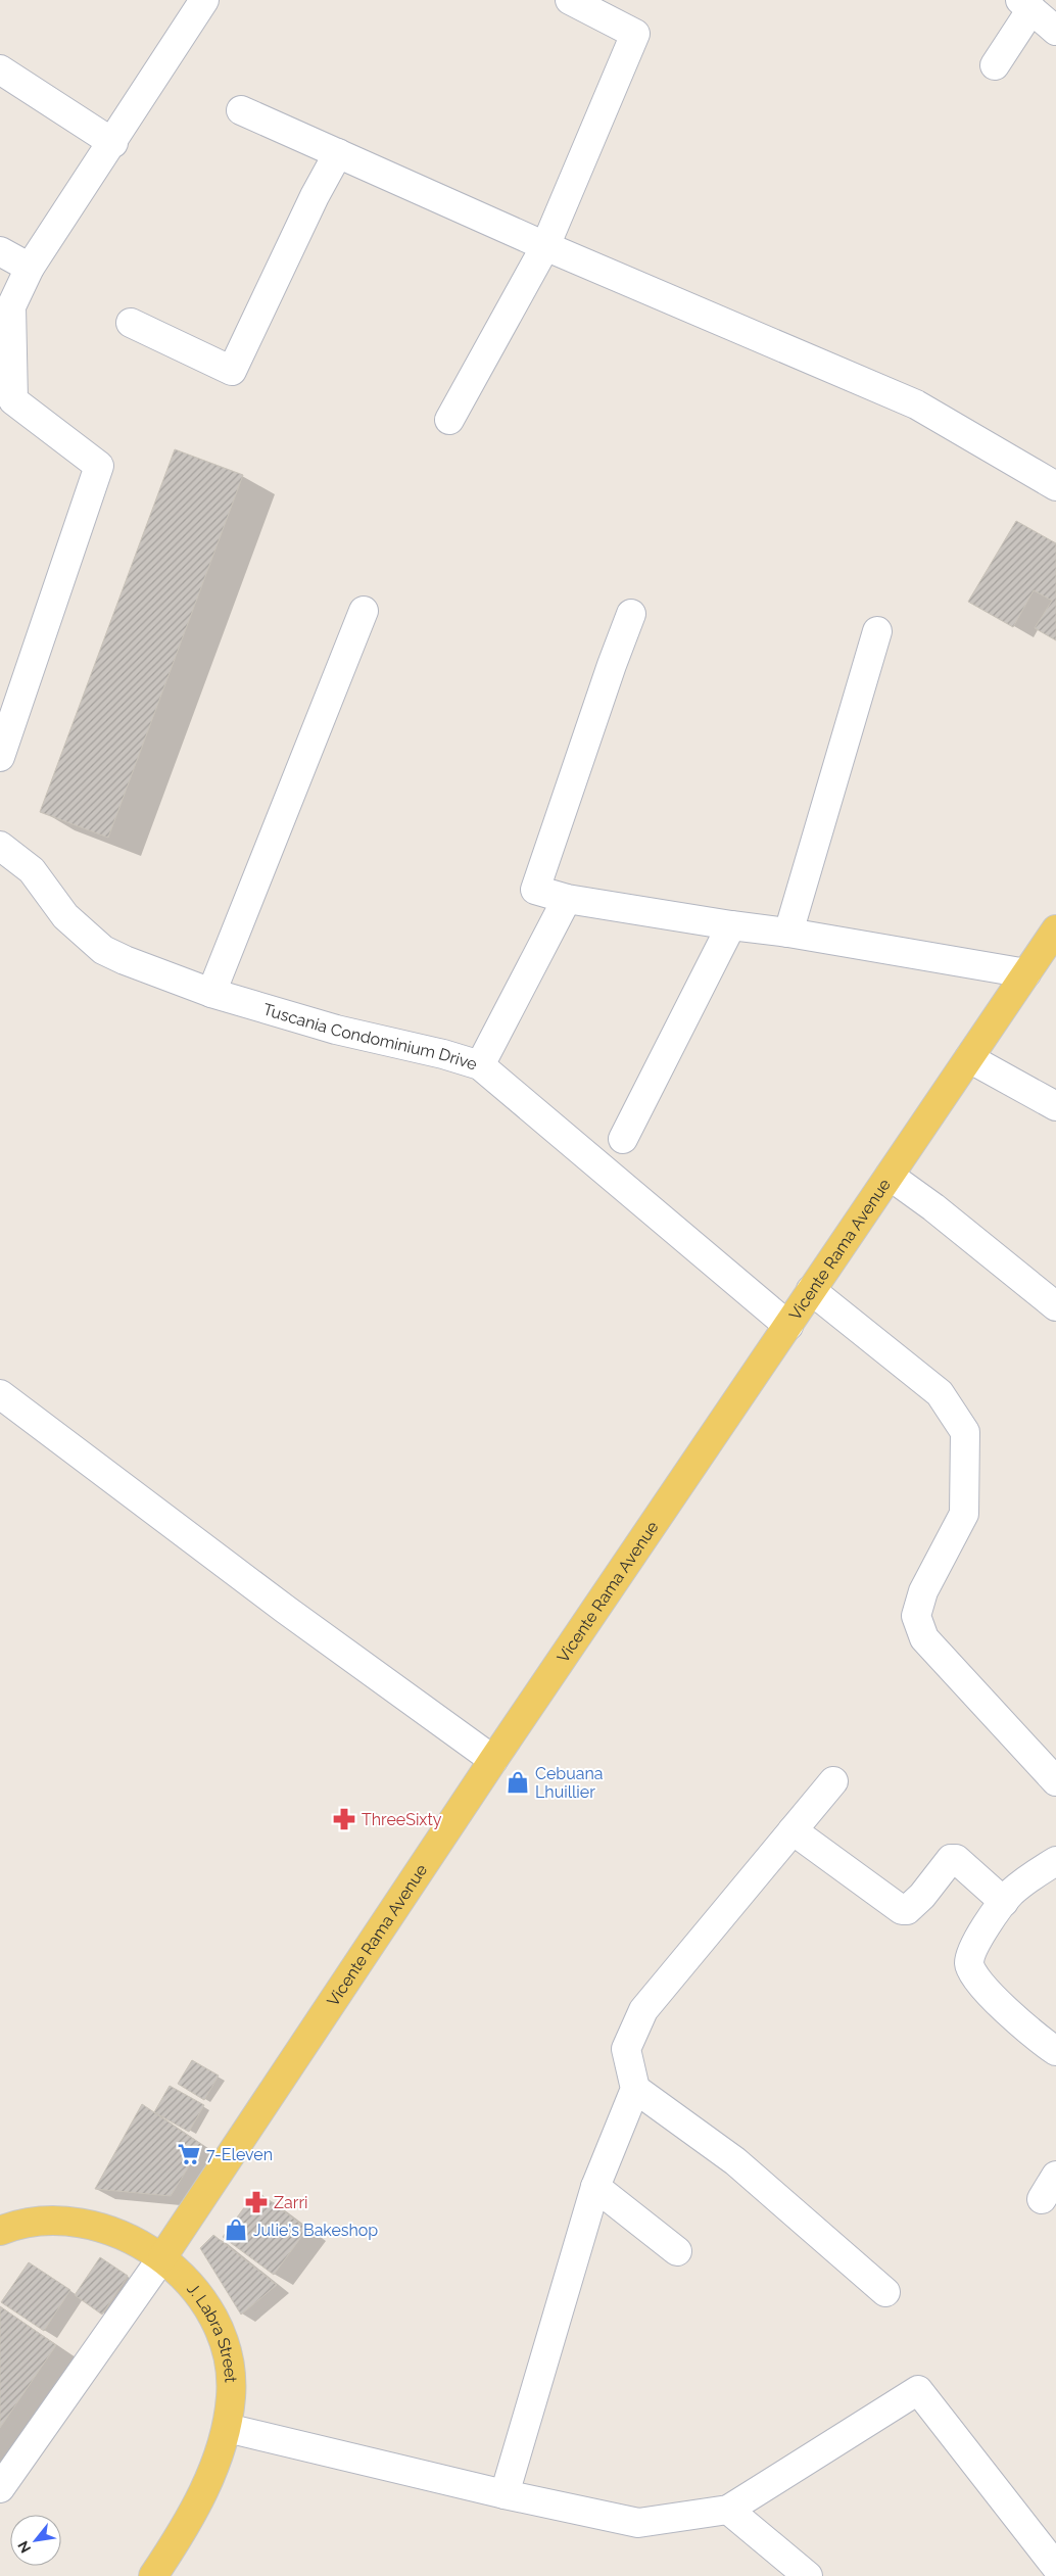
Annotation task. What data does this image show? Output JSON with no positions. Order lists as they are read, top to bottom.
{
  "streets": {
    "main road": ["Vicente Rama Avenue", "J. Labra Street"],
    "street": ["Tuscania Condominium Drive"]
  },
  "crossings": [
    ["Tuscania Condominium Drive", "Vicente Rama Avenue"],
    ["Vicente Rama Avenue", "J. Labra Street"]
  ],
  "places": {
    "shop": ["Cebuana Lhuillier", "Julie's Bakeshop"],
    "pharmacy": ["ThreeSixty", "Zarri"],
    "supermarket": ["7-Eleven"]
  },
  "north": "bottom left"
}
